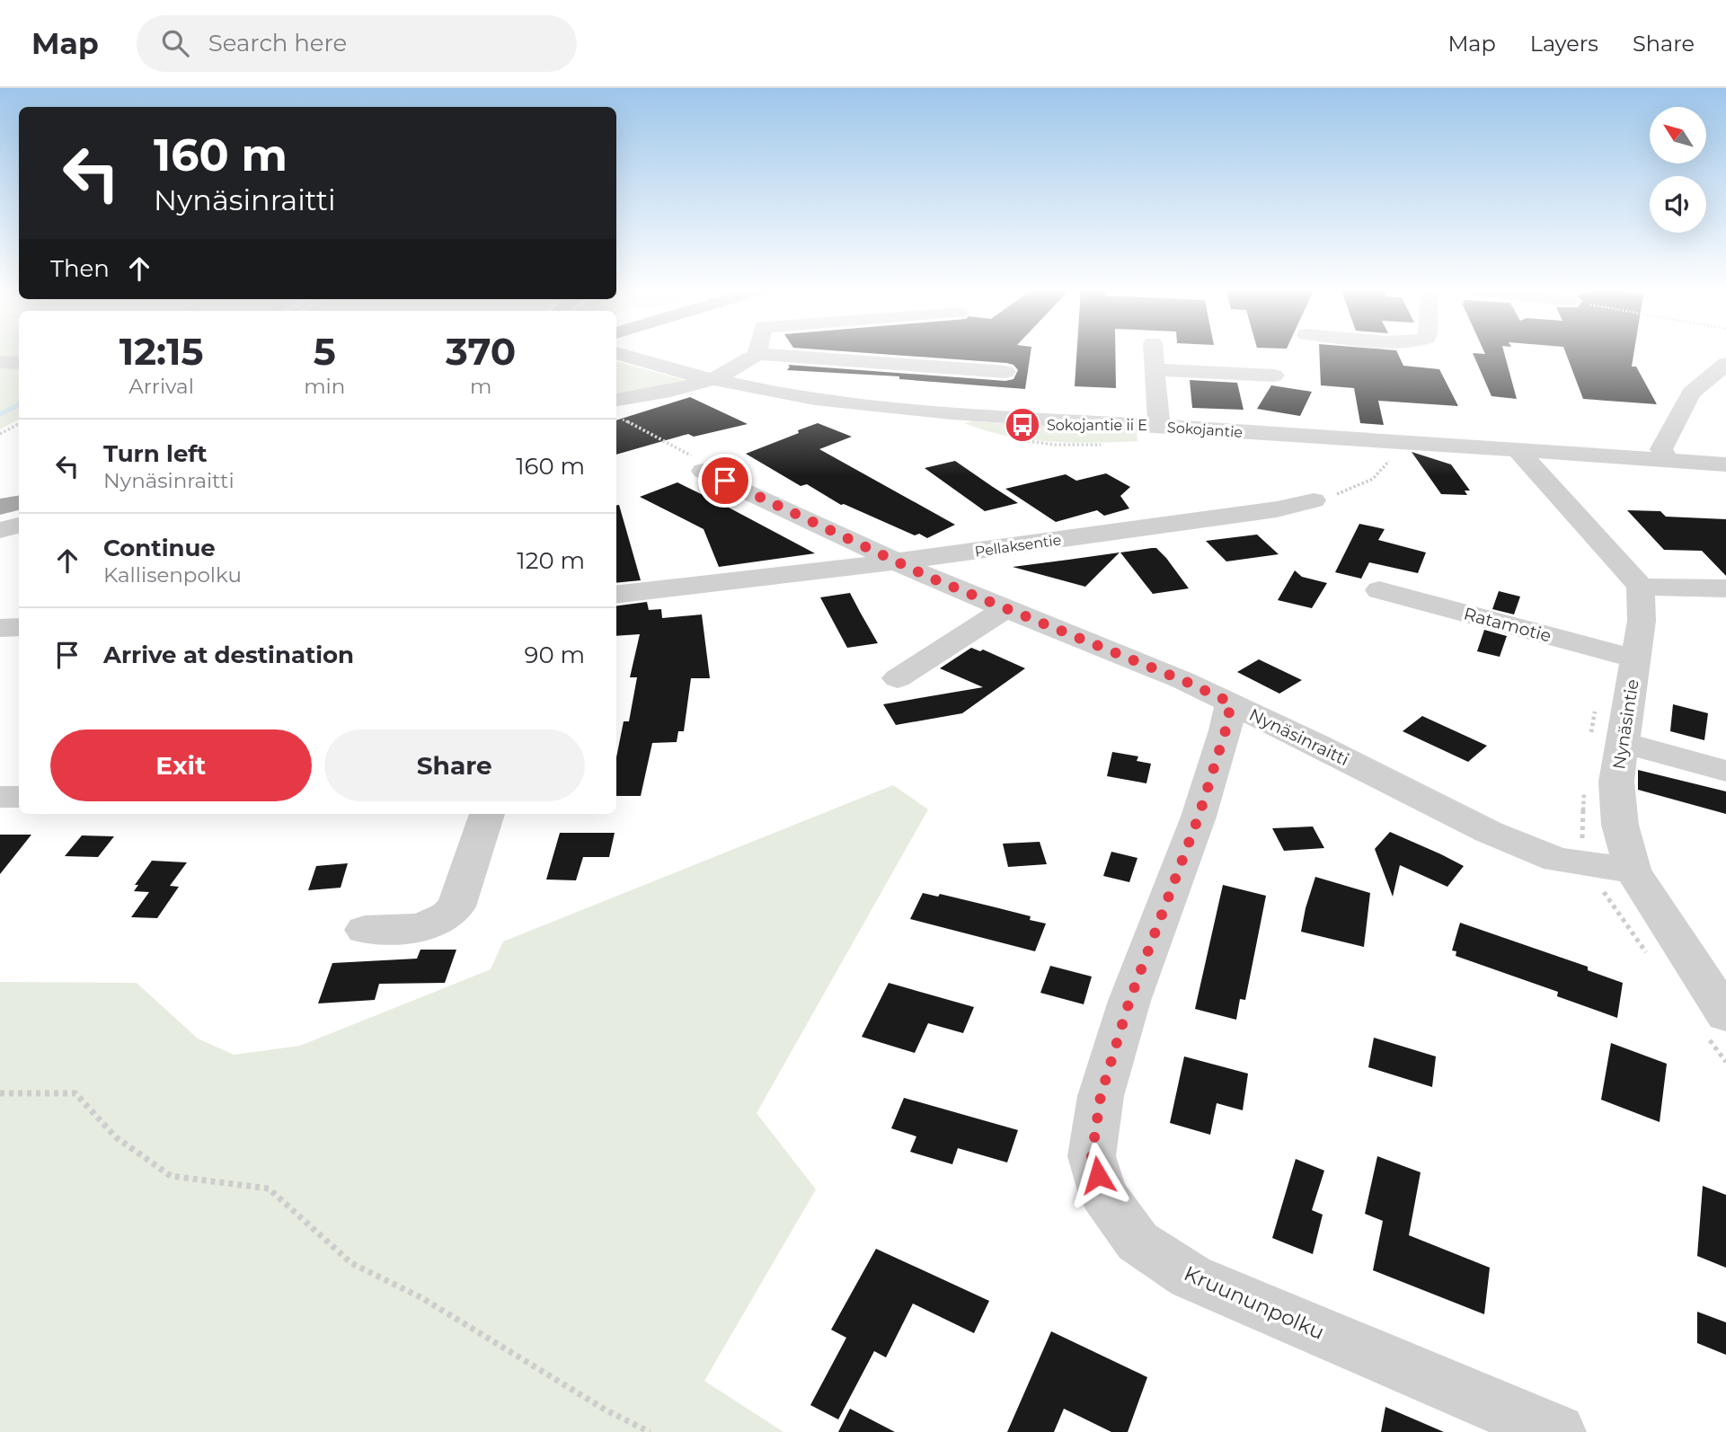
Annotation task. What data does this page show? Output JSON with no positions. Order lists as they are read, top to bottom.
{
  "streets": {
    "street": [
      "Sokojantie",
      "Pellaksentie",
      "Ratamotie",
      "Nynäsintie",
      "Nynäsinraitti",
      "Kruununpolku"
    ]
  },
  "crossings": [
    ["Pellaksentie", "Nynäsinraitti"],
    ["Ratamotie", "Nynäsintie"],
    ["Nynäsintie", "Nynäsinraitti"],
    ["Nynäsinraitti", "Kruununpolku"]
  ],
  "places": {
    "bus stop": ["Sokojantie ii E"]
  },
  "north": "top left",
  "page": {
    "header": "Map",
    "search": "Search here",
    "nav": ["Map", "Layers", "Share"],
    "turn": ["160 m", "Nynäsinraitti"],
    "then": "Then",
    "eta": [
      "12:15",
      "Arrival",
      "5",
      "min",
      "370",
      "m"
    ],
    "list": [
      {
        "name": "Turn left",
        "note": "Nynäsinraitti",
        "value": "160 m"
      },
      {
        "name": "Continue",
        "note": "Kallisenpolku",
        "value": "120 m"
      },
      {
        "name": "Arrive at destination",
        "value": "90 m"
      }
    ],
    "buttons": ["Exit", "Share"]
  }
}
